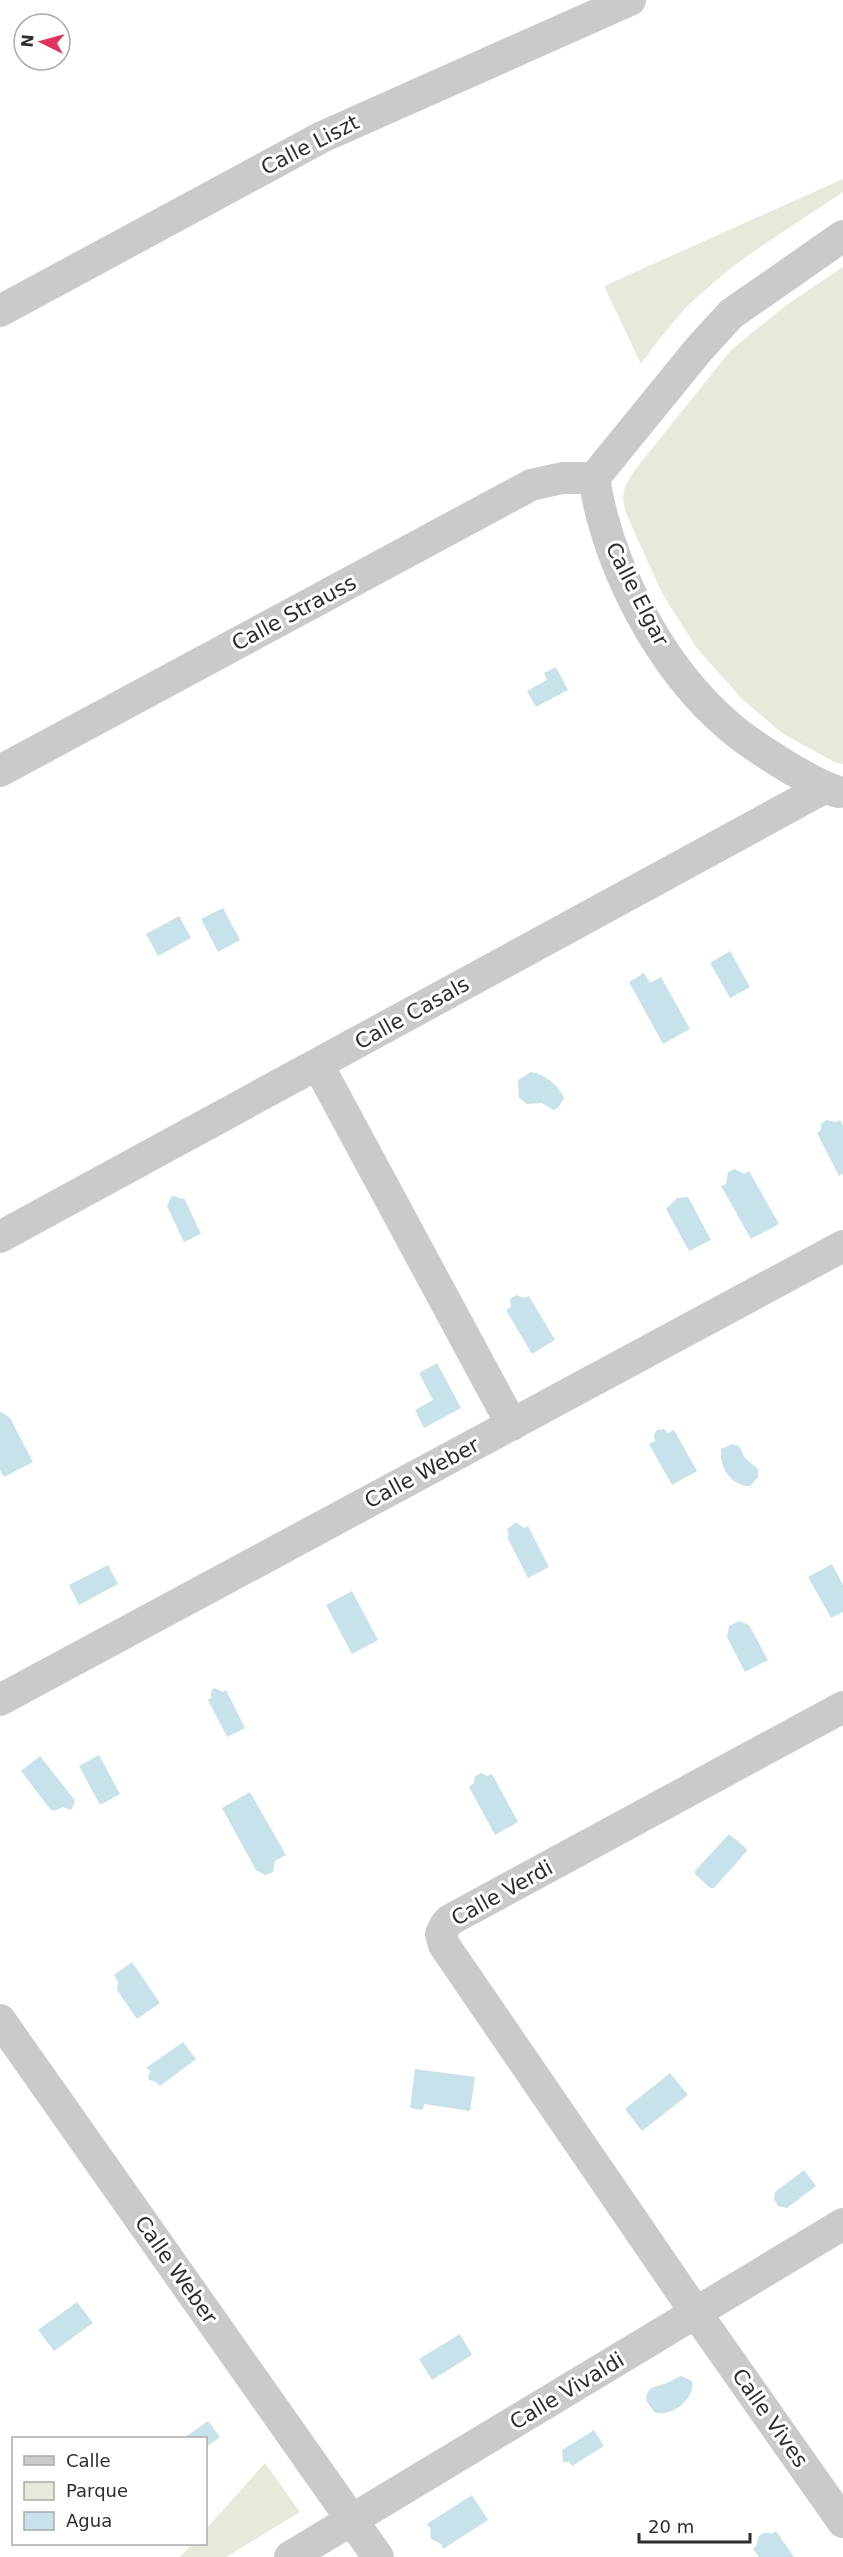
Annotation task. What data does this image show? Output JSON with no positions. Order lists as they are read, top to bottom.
{
  "streets": {
    "street": [
      "Calle Liszt",
      "Calle Elgar",
      "Calle Strauss",
      "Calle Casals",
      "Calle Weber",
      "Calle Verdi",
      "Calle Vivaldi",
      "Calle Vives"
    ]
  },
  "crossings": [
    ["Calle Elgar", "Calle Strauss"],
    ["Calle Elgar", "Calle Casals"],
    ["Calle Weber", "Calle Vivaldi"],
    ["Calle Verdi", "Calle Vivaldi"],
    ["Calle Verdi", "Calle Vives"],
    ["Calle Vivaldi", "Calle Vives"]
  ],
  "legend": ["Calle", "Parque", "Agua"],
  "scale_bar": "20 m",
  "north": "left"
}
